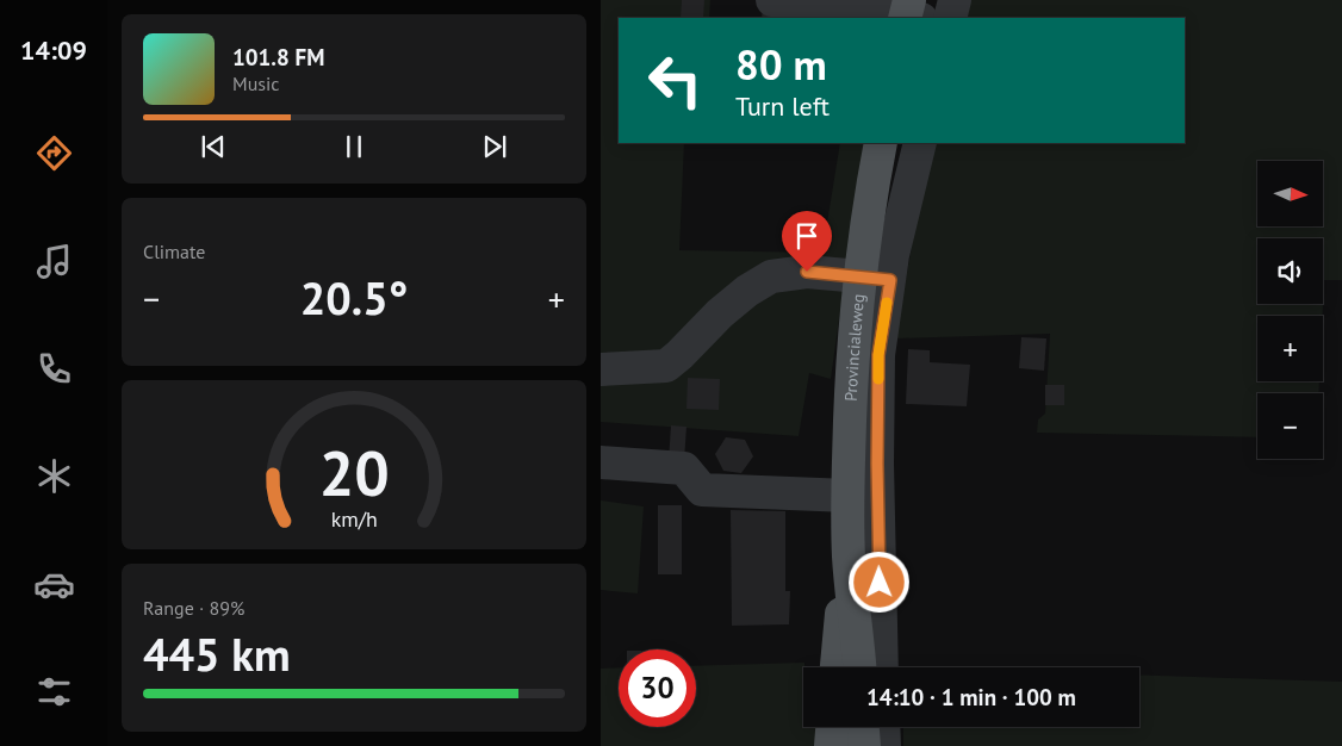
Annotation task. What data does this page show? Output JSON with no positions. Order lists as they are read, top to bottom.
{
  "streets": {
    "main road": ["Provincialeweg"]
  },
  "north": "right",
  "page": {
    "tabs": "14:09",
    "turn": ["80 m", "Turn left"],
    "song": ["101.8 FM", "Music"],
    "map_buttons": ["+", "−"],
    "tile": [
      "Climate",
      ["Range · 89%", "445 km"]
    ],
    "heat": ["−", "20.5°", "+"],
    "limit": "30",
    "trip": "14:10 · 1 min · 100 m",
    "gauge": ["20", "km/h"]
  }
}
